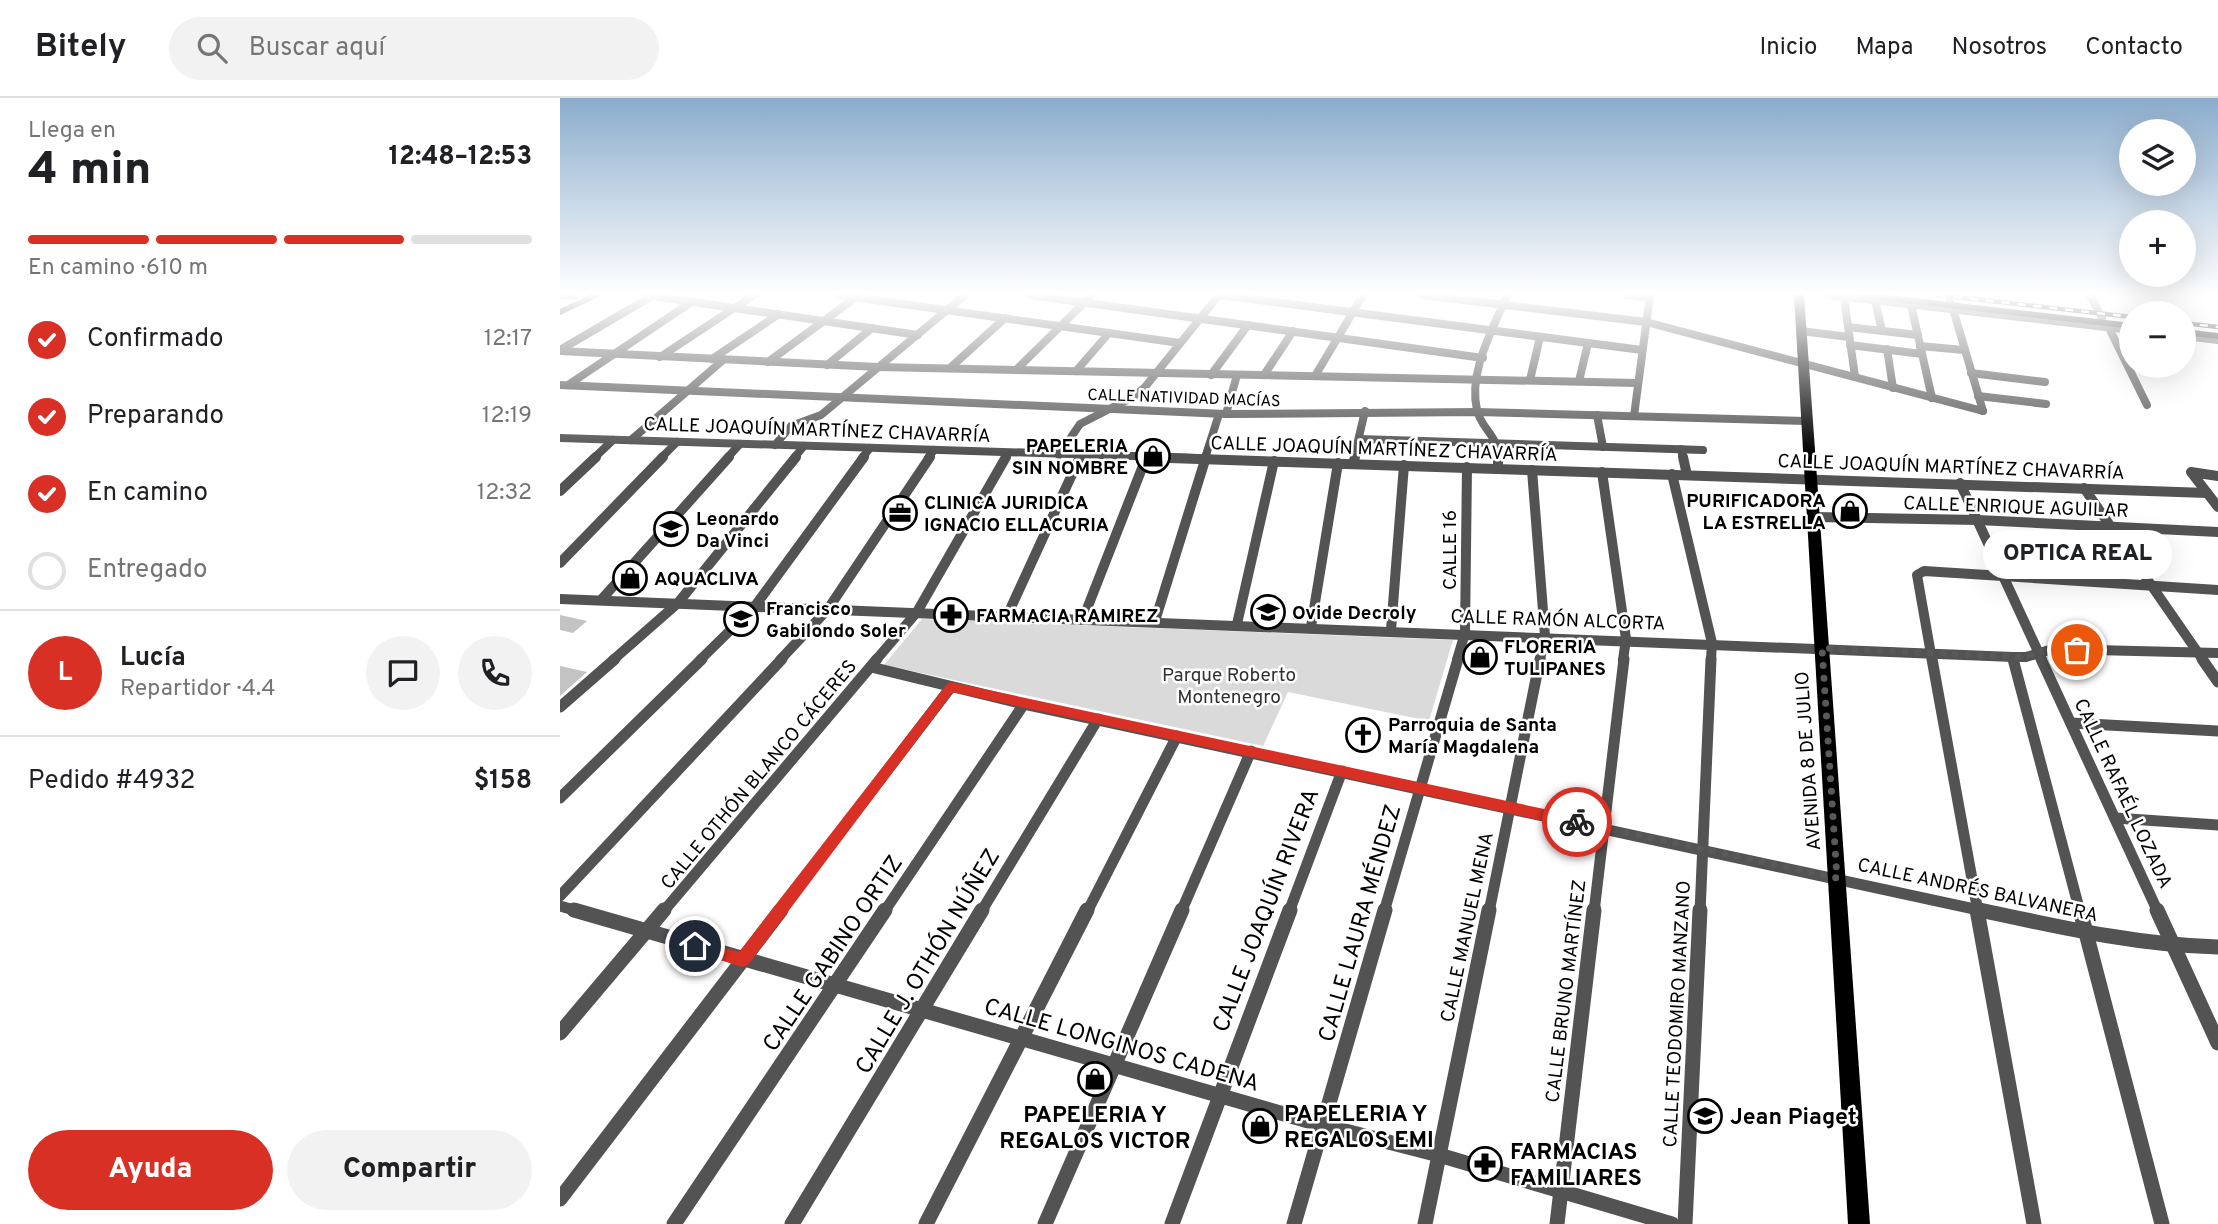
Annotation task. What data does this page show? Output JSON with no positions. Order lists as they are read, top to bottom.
{
  "streets": {
    "main road": ["AVENIDA 8 DE JULIO"],
    "street": [
      "CALLE NATIVIDAD MACÍAS",
      "CALLE JOAQUÍN MARTÍNEZ CHAVARRÍA",
      "CALLE ENRIQUE AGUILAR",
      "CALLE 16",
      "CALLE RAMÓN ALCORTA",
      "CALLE OTHÓN BLANCO CÁCERES",
      "CALLE RAFAÉL LOZADA",
      "CALLE ANDRÉS BALVANERA",
      "CALLE JOAQUÍN RIVERA",
      "CALLE LAURA MÉNDEZ",
      "CALLE MANUEL MENA",
      "CALLE GABINO ORTIZ",
      "CALLE J. OTHÓN NÚÑEZ",
      "CALLE BRUNO MARTÍNEZ",
      "CALLE TEODOMIRO MANZANO",
      "CALLE LONGINOS CADENA"
    ]
  },
  "crossings": [
    ["CALLE NATIVIDAD MACÍAS", "AVENIDA 8 DE JULIO"],
    ["CALLE JOAQUÍN MARTÍNEZ CHAVARRÍA", "CALLE 16"],
    ["CALLE JOAQUÍN MARTÍNEZ CHAVARRÍA", "AVENIDA 8 DE JULIO"],
    ["CALLE JOAQUÍN MARTÍNEZ CHAVARRÍA", "CALLE OTHÓN BLANCO CÁCERES"],
    ["CALLE JOAQUÍN MARTÍNEZ CHAVARRÍA", "CALLE RAFAÉL LOZADA"],
    ["CALLE JOAQUÍN MARTÍNEZ CHAVARRÍA", "CALLE MANUEL MENA"],
    ["CALLE JOAQUÍN MARTÍNEZ CHAVARRÍA", "CALLE BRUNO MARTÍNEZ"],
    ["CALLE JOAQUÍN MARTÍNEZ CHAVARRÍA", "CALLE TEODOMIRO MANZANO"],
    ["CALLE ENRIQUE AGUILAR", "AVENIDA 8 DE JULIO"],
    ["CALLE ENRIQUE AGUILAR", "CALLE RAFAÉL LOZADA"],
    ["CALLE 16", "CALLE RAMÓN ALCORTA"],
    ["CALLE 16", "CALLE LAURA MÉNDEZ"],
    ["CALLE RAMÓN ALCORTA", "AVENIDA 8 DE JULIO"],
    ["CALLE RAMÓN ALCORTA", "CALLE OTHÓN BLANCO CÁCERES"],
    ["CALLE RAMÓN ALCORTA", "CALLE RAFAÉL LOZADA"],
    ["CALLE RAMÓN ALCORTA", "CALLE LAURA MÉNDEZ"],
    ["CALLE RAMÓN ALCORTA", "CALLE MANUEL MENA"],
    ["CALLE RAMÓN ALCORTA", "CALLE BRUNO MARTÍNEZ"],
    ["CALLE RAMÓN ALCORTA", "CALLE TEODOMIRO MANZANO"],
    ["AVENIDA 8 DE JULIO", "CALLE ANDRÉS BALVANERA"],
    ["CALLE OTHÓN BLANCO CÁCERES", "CALLE ANDRÉS BALVANERA"],
    ["CALLE OTHÓN BLANCO CÁCERES", "CALLE LONGINOS CADENA"],
    ["CALLE RAFAÉL LOZADA", "CALLE ANDRÉS BALVANERA"],
    ["CALLE ANDRÉS BALVANERA", "CALLE JOAQUÍN RIVERA"],
    ["CALLE ANDRÉS BALVANERA", "CALLE LAURA MÉNDEZ"],
    ["CALLE ANDRÉS BALVANERA", "CALLE MANUEL MENA"],
    ["CALLE ANDRÉS BALVANERA", "CALLE GABINO ORTIZ"],
    ["CALLE ANDRÉS BALVANERA", "CALLE J. OTHÓN NÚÑEZ"],
    ["CALLE ANDRÉS BALVANERA", "CALLE BRUNO MARTÍNEZ"],
    ["CALLE ANDRÉS BALVANERA", "CALLE TEODOMIRO MANZANO"],
    ["CALLE JOAQUÍN RIVERA", "CALLE LONGINOS CADENA"],
    ["CALLE LAURA MÉNDEZ", "CALLE LONGINOS CADENA"],
    ["CALLE MANUEL MENA", "CALLE LONGINOS CADENA"],
    ["CALLE GABINO ORTIZ", "CALLE LONGINOS CADENA"],
    ["CALLE J. OTHÓN NÚÑEZ", "CALLE LONGINOS CADENA"],
    ["CALLE BRUNO MARTÍNEZ", "CALLE LONGINOS CADENA"]
  ],
  "parks": ["Parque Roberto Montenegro"],
  "places": {
    "shop": [
      "PAPELERIA SIN NOMBRE",
      "PURIFICADORA LA ESTRELLA",
      "AQUACLIVA",
      "FLORERIA TULIPANES",
      "PAPELERIA Y REGALOS VICTOR",
      "PAPELERIA Y REGALOS EMI"
    ],
    "office": ["CLINICA JURIDICA IGNACIO ELLACURIA"],
    "school or university": [
      "Leonardo Da Vinci",
      "Ovide Decroly",
      "Francisco Gabilondo Soler",
      "Jean Piaget"
    ],
    "pharmacy": ["FARMACIA RAMIREZ", "FARMACIAS FAMILIARES"],
    "other": ["OPTICA REAL"],
    "church": ["Parroquia de Santa María Magdalena"]
  },
  "page": {
    "header": "Bitely",
    "search": "Buscar aquí",
    "nav": [
      "Inicio",
      "Mapa",
      "Nosotros",
      "Contacto"
    ],
    "heading": ["4 min", "Llega en", "12:48–12:53"],
    "panel": [
      "Lucía",
      "Repartidor · 4.4",
      "Pedido #4932",
      "$158"
    ],
    "map_buttons": ["+", "−"],
    "bar": "En camino · 610 m",
    "list": [
      ["Confirmado", "12:17"],
      ["Preparando", "12:19"],
      ["En camino", "12:32"],
      "Entregado"
    ],
    "bubble": "OPTICA REAL",
    "round": "L",
    "buttons": ["Ayuda", "Compartir"]
  }
}
